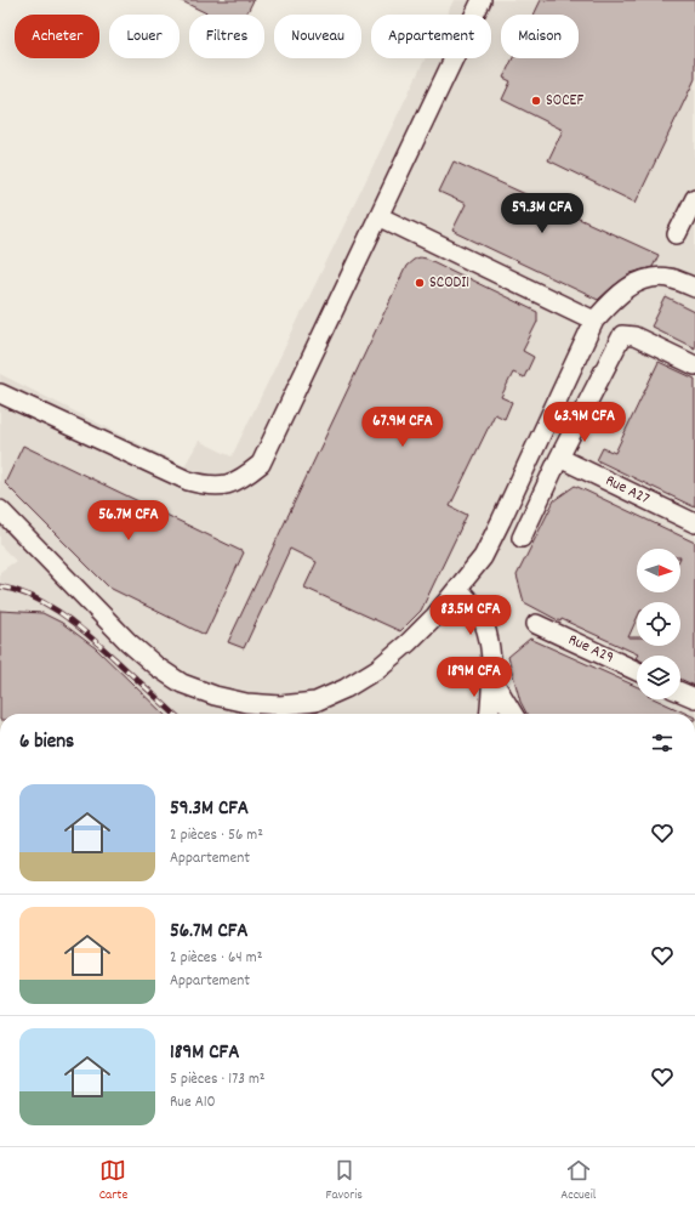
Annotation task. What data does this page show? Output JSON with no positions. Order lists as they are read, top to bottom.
{
  "streets": {
    "street": ["Rue A27", "Rue A29"]
  },
  "places": ["SOCEF", "SCODI1"],
  "north": "right",
  "page": {
    "chip": [
      "Acheter",
      "Louer",
      "Filtres",
      "Nouveau",
      "Appartement",
      "Maison"
    ],
    "price": [
      "59.3M CFA",
      "63.9M CFA",
      "67.9M CFA",
      "56.7M CFA",
      "83.5M CFA",
      "189M CFA"
    ],
    "heading": "6 biens",
    "list": [
      {
        "name": "59.3M CFA",
        "note": "2 pièces · 56 m² · Appartement"
      },
      {
        "name": "56.7M CFA",
        "note": "2 pièces · 64 m² · Appartement"
      },
      {
        "name": "189M CFA",
        "note": "5 pièces · 173 m² · Rue A10"
      }
    ],
    "tabs": ["Carte", "Favoris", "Accueil"]
  }
}
